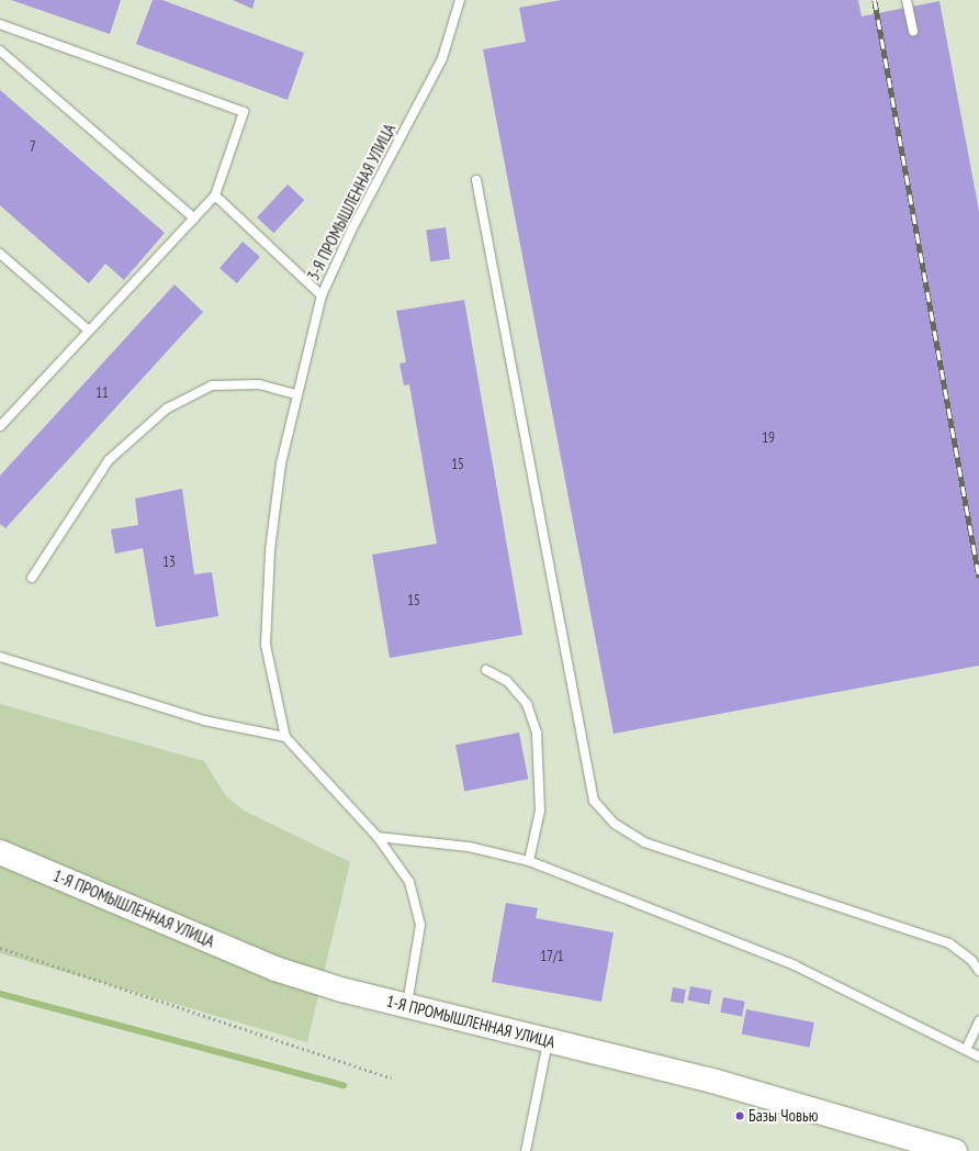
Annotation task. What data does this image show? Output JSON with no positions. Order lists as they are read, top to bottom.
{
  "streets": {
    "main road": ["1-Я ПРОМЫШЛЕННАЯ УЛИЦА"],
    "lane": ["3-Я ПРОМЫШЛЕННАЯ УЛИЦА"]
  },
  "places": ["Базы Човью"],
  "house_numbers": [
    "7",
    "11",
    "19",
    "15",
    "13",
    "15",
    "17/1"
  ]
}
